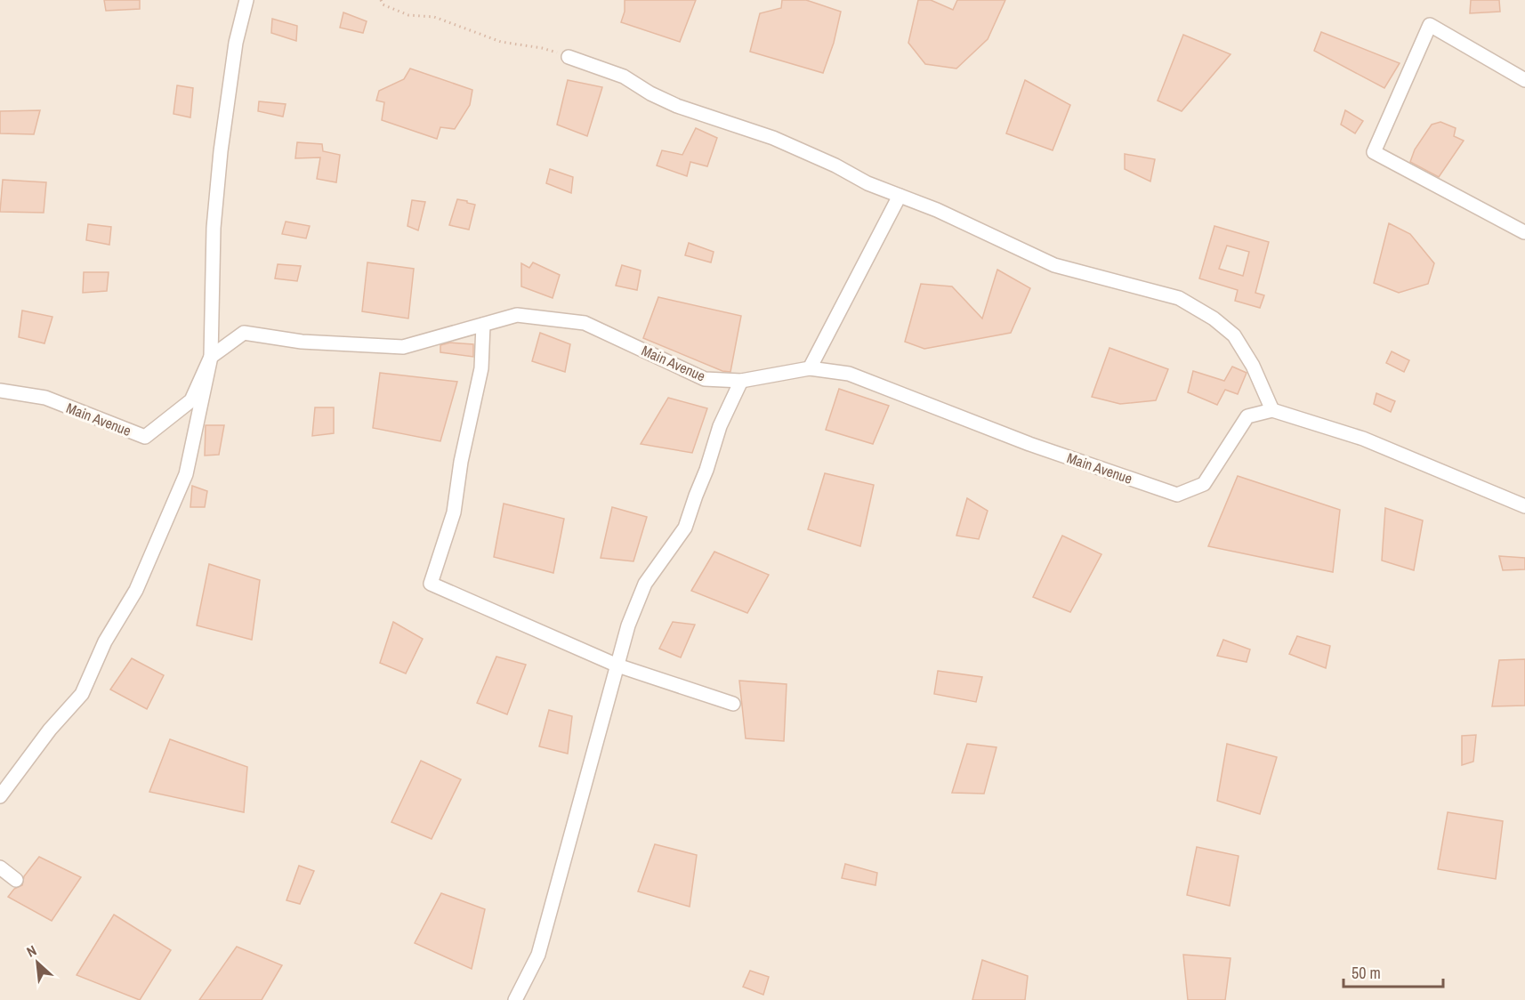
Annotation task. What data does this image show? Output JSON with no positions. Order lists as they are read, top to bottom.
{
  "streets": {
    "street": ["Main Avenue"]
  },
  "scale_bar": "50 m",
  "north": "top left"
}
